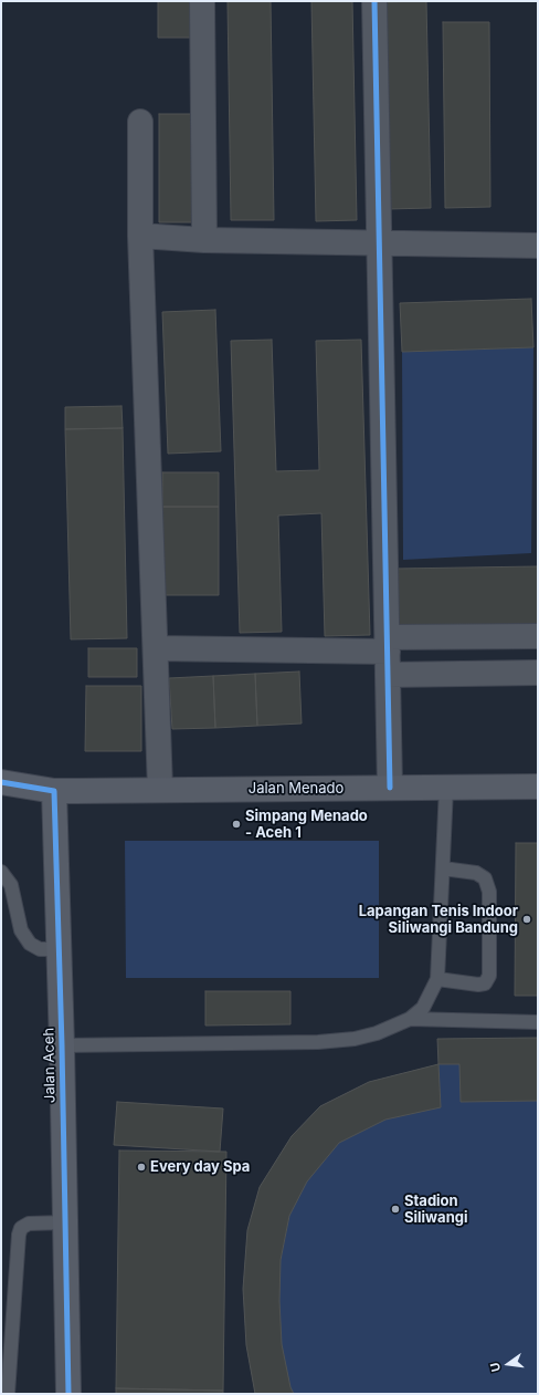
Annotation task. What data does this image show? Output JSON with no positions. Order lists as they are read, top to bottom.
{
  "streets": {
    "main road": ["Jalan Menado", "Jalan Aceh"]
  },
  "crossings": [
    ["Jalan Menado", "Jalan Aceh"]
  ],
  "places": [
    "Simpang Menado - Aceh 1",
    "Lapangan Tenis Indoor Siliwangi Bandung",
    "Every day Spa",
    "Stadion Siliwangi"
  ],
  "north": "left"
}
